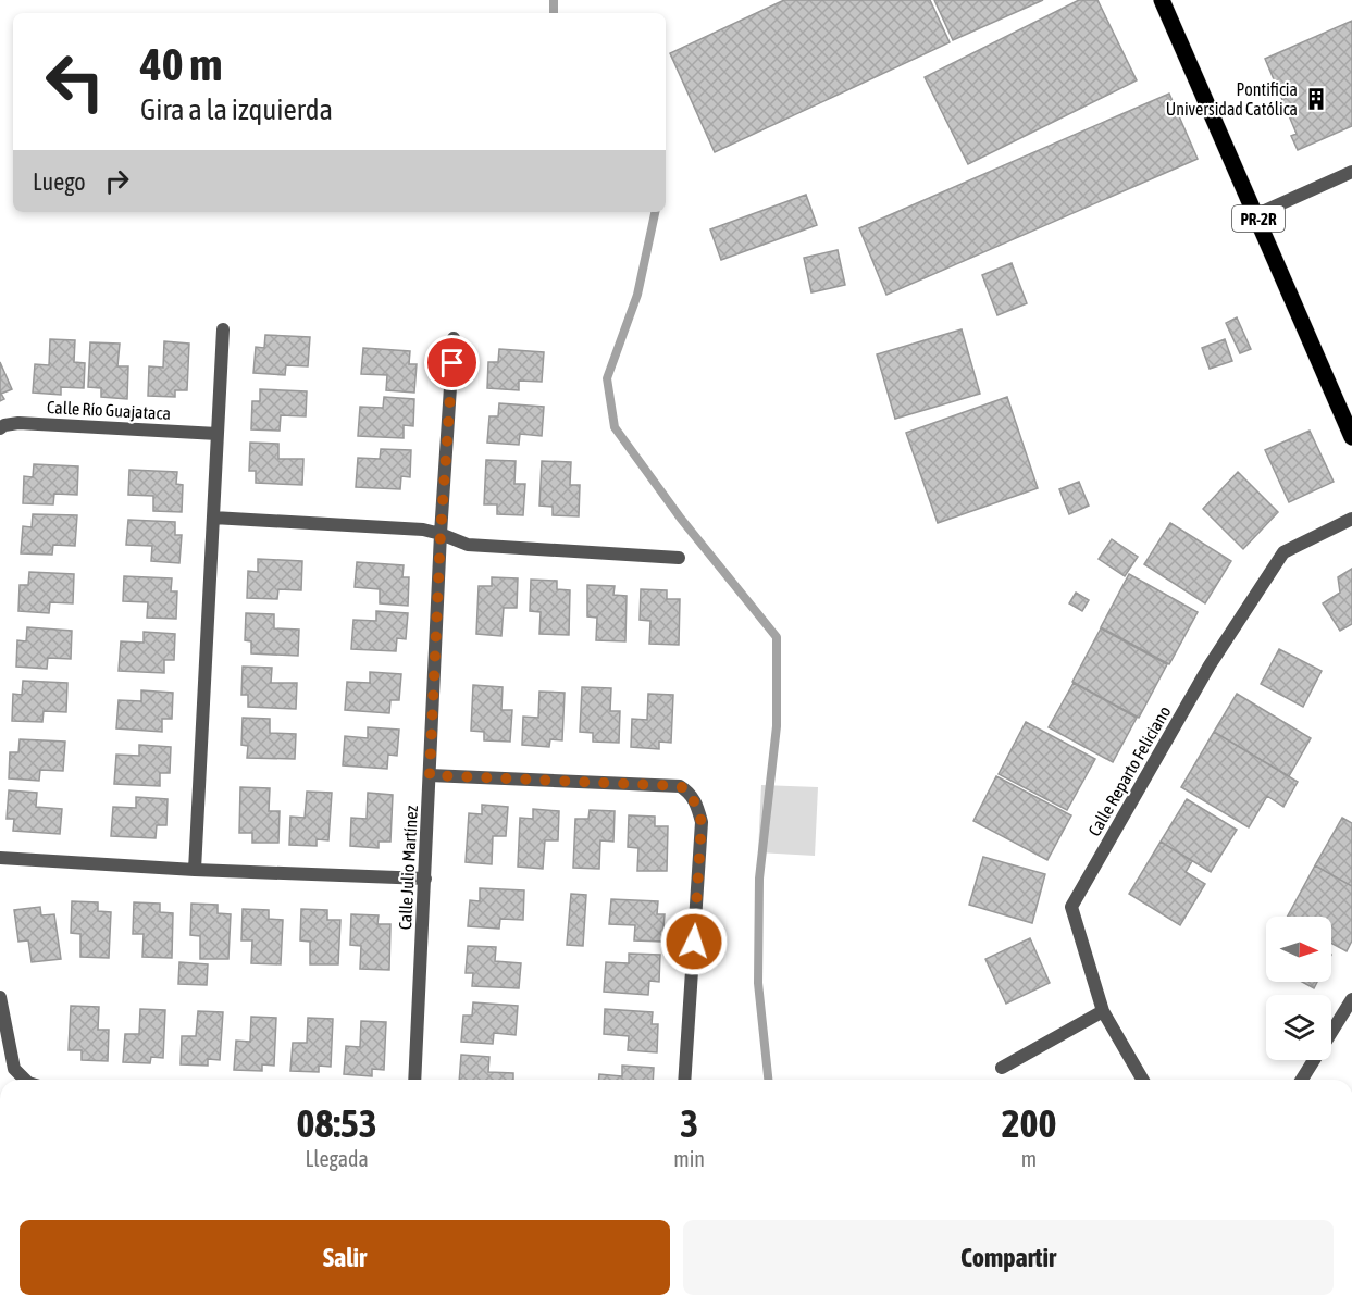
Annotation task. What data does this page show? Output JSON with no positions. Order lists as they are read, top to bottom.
{
  "streets": {
    "main road": ["PR-2R"],
    "street": ["Calle Río Guajataca", "Calle Reparto Feliciano", "Calle Julio Martínez"]
  },
  "places": {
    "building": ["Pontificia Universidad Católica"]
  },
  "north": "right",
  "page": {
    "turn": ["40 m", "Gira a la izquierda"],
    "then": "Luego",
    "eta": [
      "08:53",
      "Llegada",
      "3",
      "min",
      "200",
      "m"
    ],
    "buttons": ["Salir", "Compartir"]
  }
}
